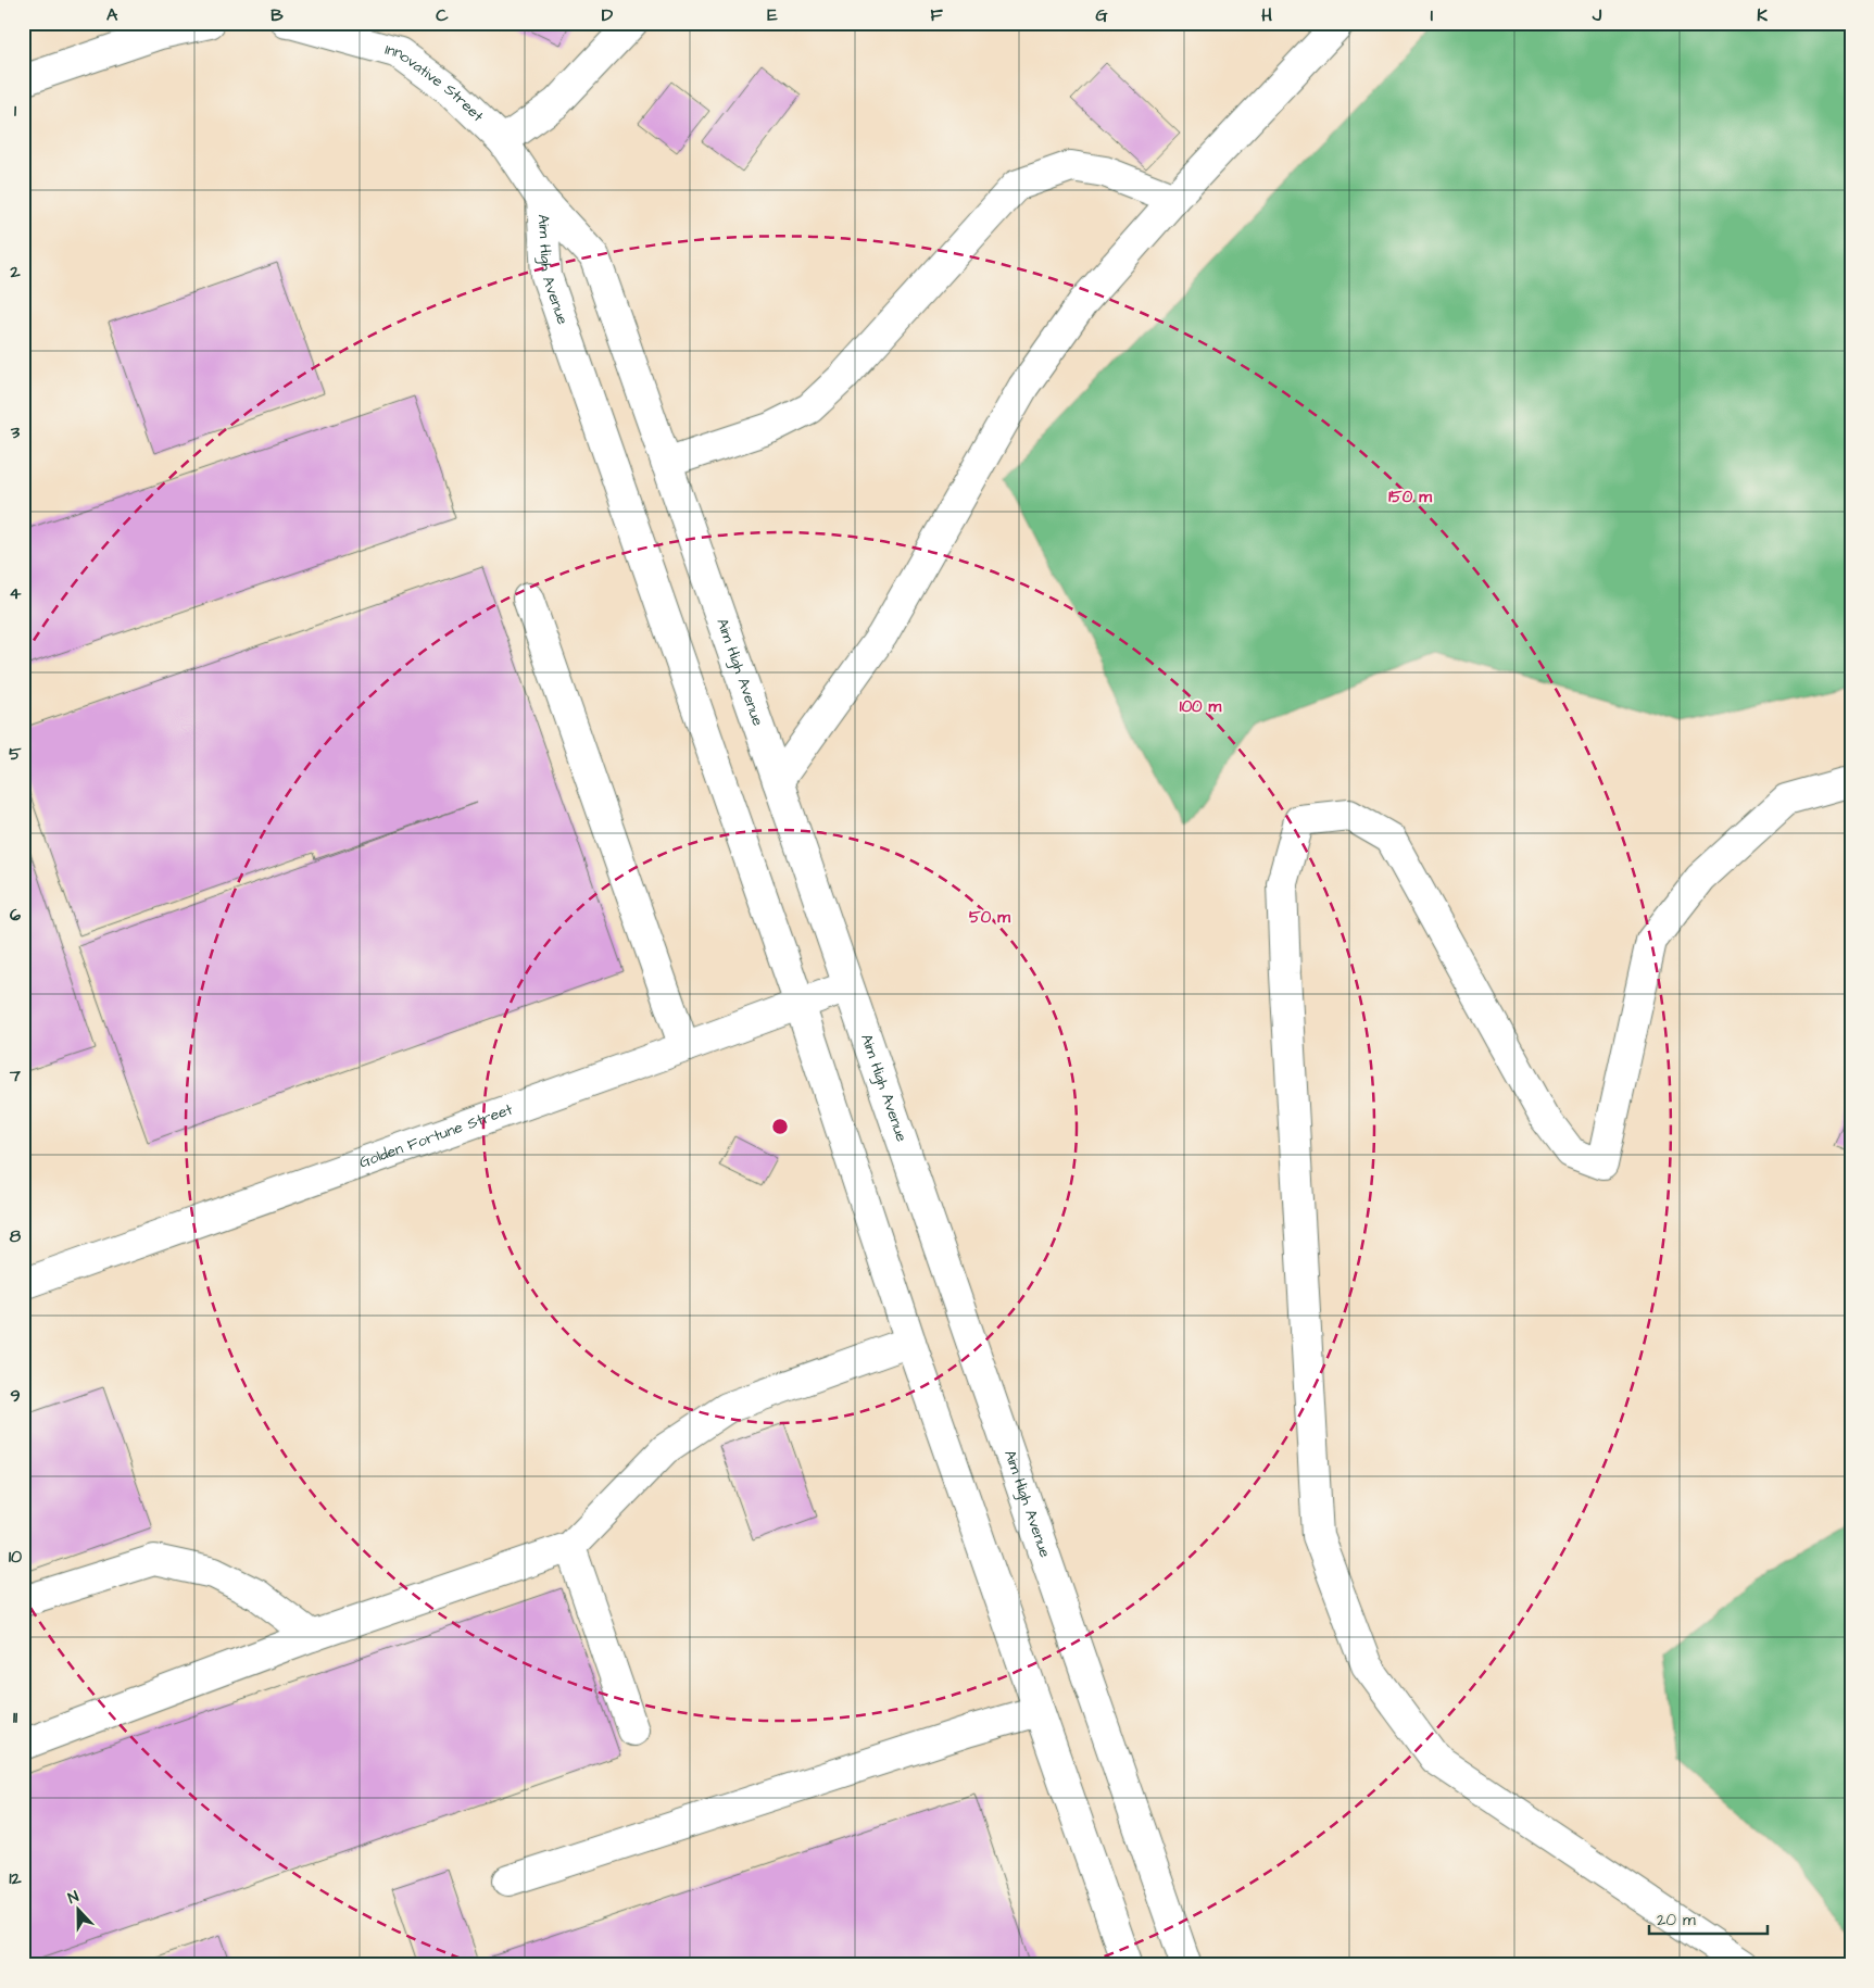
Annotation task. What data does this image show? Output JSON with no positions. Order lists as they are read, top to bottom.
{
  "streets": {
    "street": ["Innovative Street", "Aim High Avenue", "Golden Fortune Street"]
  },
  "crossings": [
    ["Innovative Street", "Aim High Avenue"],
    ["Aim High Avenue", "Golden Fortune Street"]
  ],
  "scale_bar": "20 m",
  "north": "top",
  "grid": {
    "columns": [
      "A",
      "B",
      "C",
      "D",
      "E",
      "F",
      "G",
      "H",
      "I",
      "J",
      "K"
    ],
    "rows": [
      "1",
      "2",
      "3",
      "4",
      "5",
      "6",
      "7",
      "8",
      "9",
      "10",
      "11",
      "12"
    ]
  },
  "rings": ["150 m", "100 m", "50 m"]
}
